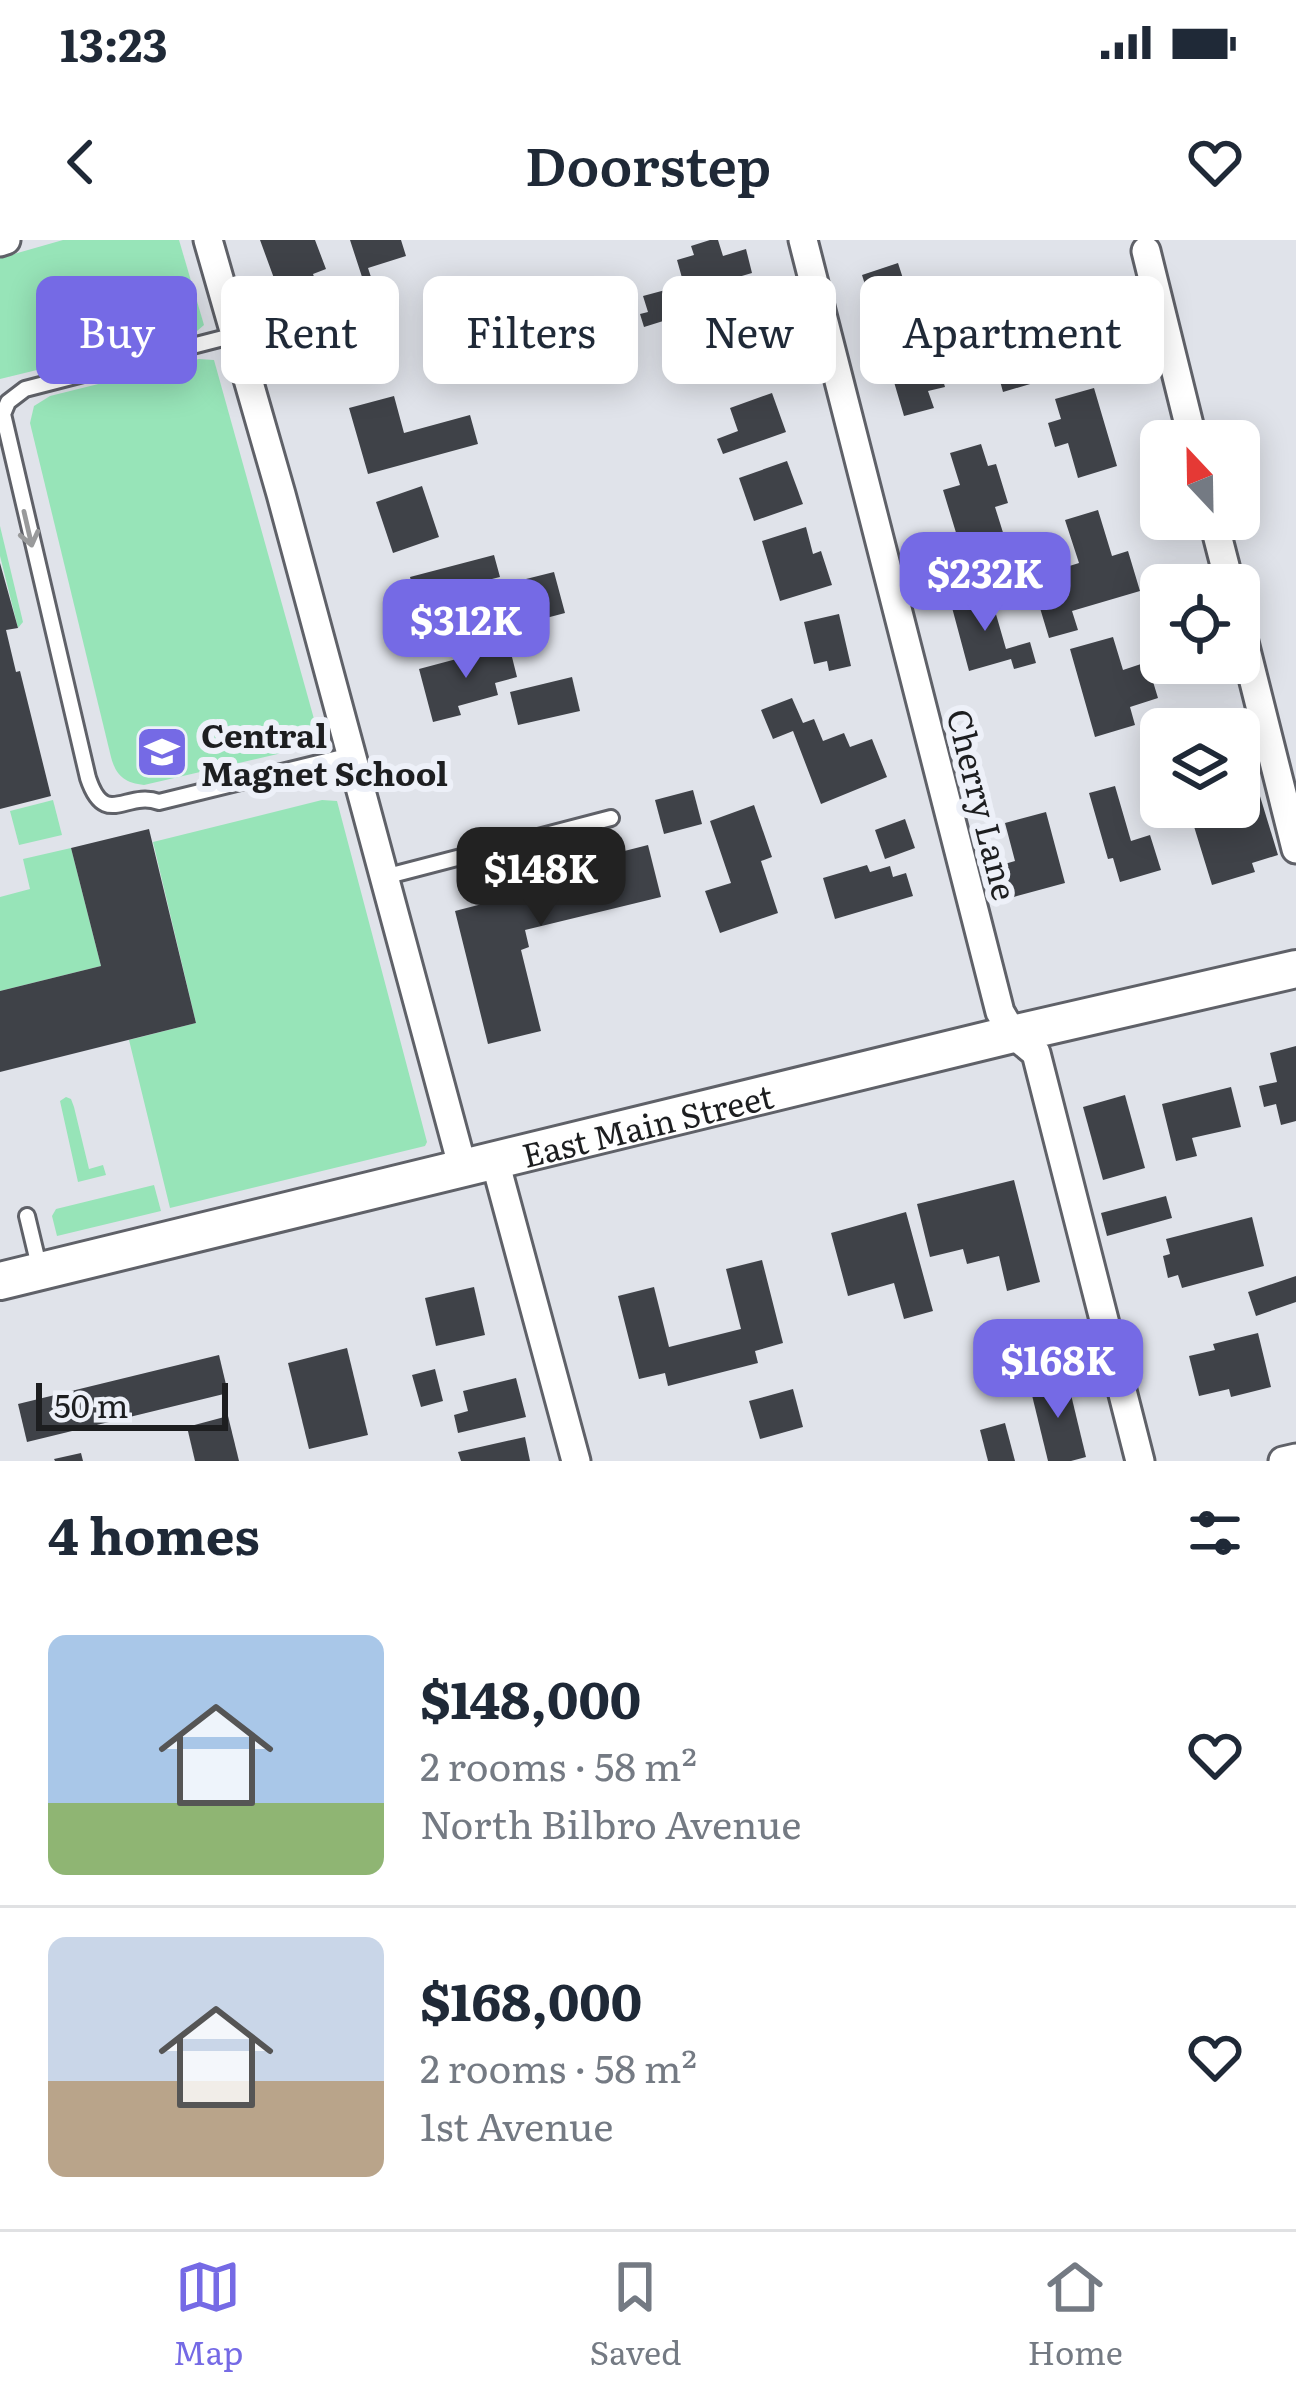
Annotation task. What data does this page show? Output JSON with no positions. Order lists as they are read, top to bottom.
{
  "streets": {
    "street": ["Cherry Lane", "East Main Street"]
  },
  "crossings": [
    ["Cherry Lane", "East Main Street"]
  ],
  "places": {
    "school or university": ["Central Magnet School"]
  },
  "scale_bar": "50 m",
  "north": "top",
  "page": {
    "status": "13:23",
    "header": "Doorstep",
    "chip": [
      "Buy",
      "Rent",
      "Filters",
      "New",
      "Apartment"
    ],
    "price": [
      "$232K",
      "$312K",
      "$148K",
      "$168K"
    ],
    "scale": "50 m",
    "heading": "4 homes",
    "list": [
      {
        "name": "$148,000",
        "note": "2 rooms · 58 m² · North Bilbro Avenue"
      },
      {
        "name": "$168,000",
        "note": "2 rooms · 58 m² · 1st Avenue"
      }
    ],
    "tabs": ["Map", "Saved", "Home"]
  }
}
